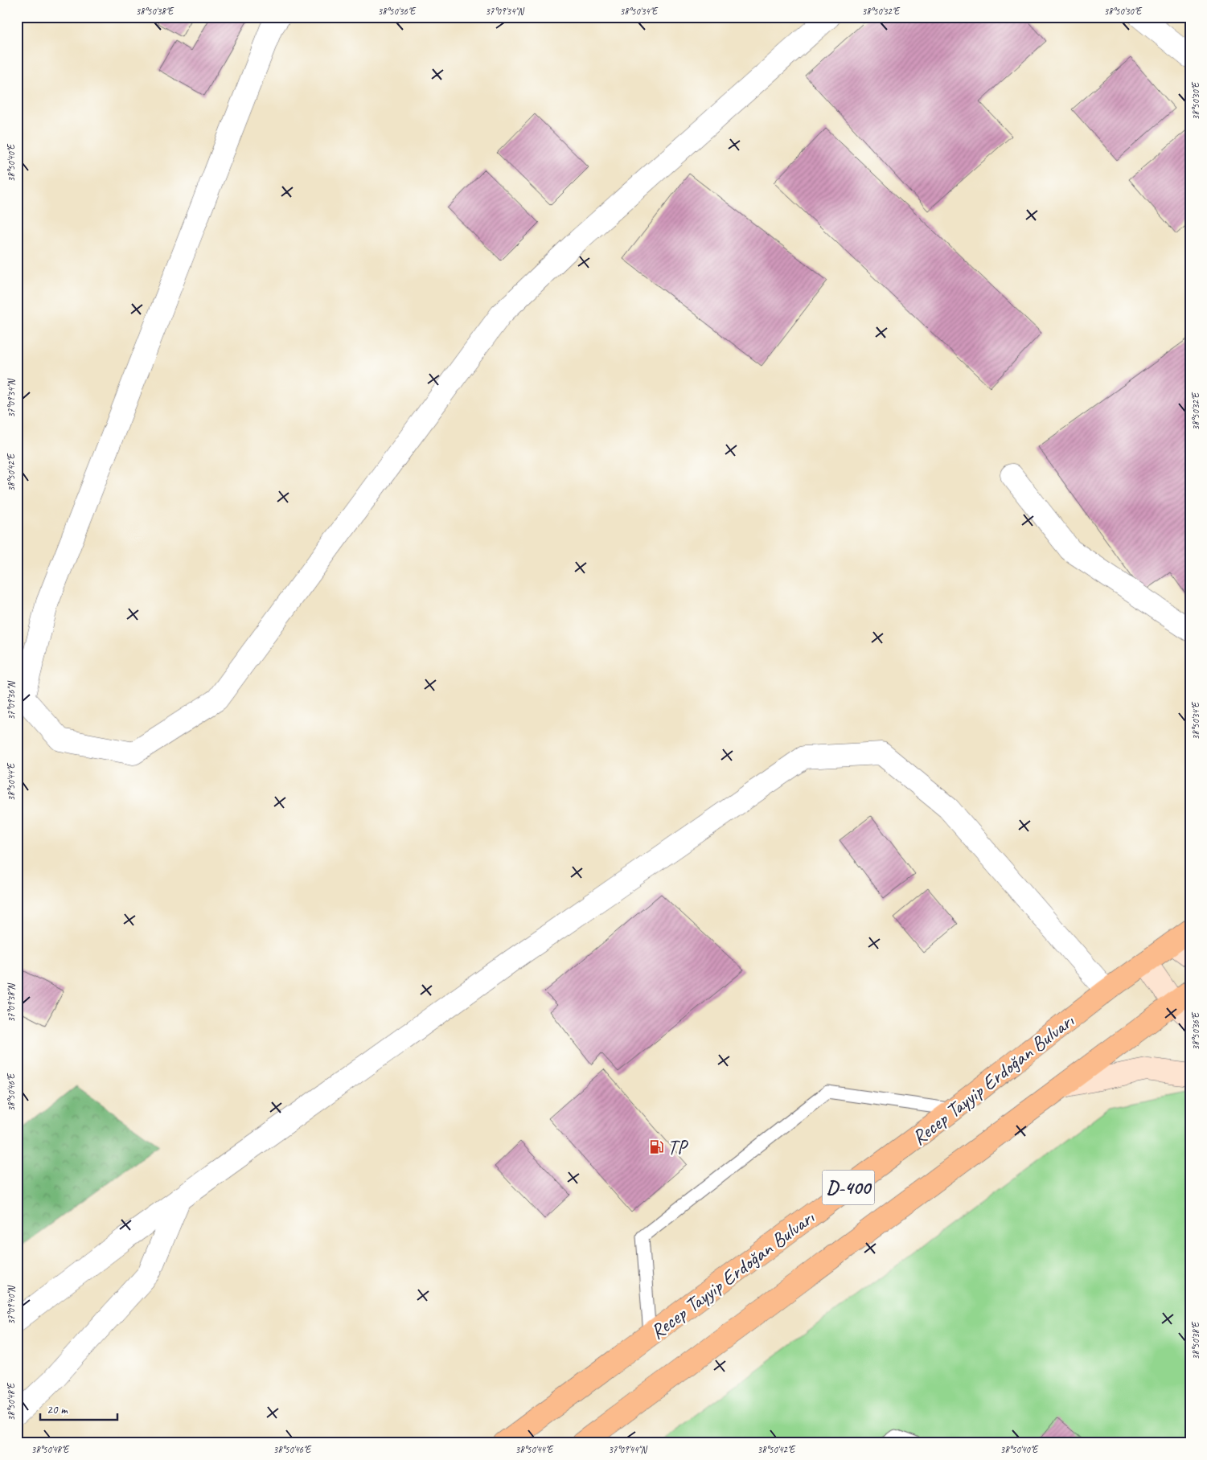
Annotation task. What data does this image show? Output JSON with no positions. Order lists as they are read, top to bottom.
{
  "streets": {
    "highway": ["Recep Tayyip Erdoğan Bulvarı", "D-400"]
  },
  "places": {
    "fuel station": ["TP"]
  },
  "scale_bar": "20 m",
  "coordinates": [
    "38°50'38\"E",
    "38°50'36\"E",
    "37°09'34\"N",
    "38°50'34\"E",
    "38°50'32\"E",
    "38°50'30\"E",
    "38°50'40\"E",
    "38°50'42\"E",
    "37°09'36\"N",
    "38°50'44\"E",
    "37°09'38\"N",
    "38°50'46\"E",
    "37°09'40\"N",
    "38°50'48\"E",
    "37°09'44\"N"
  ]
}
